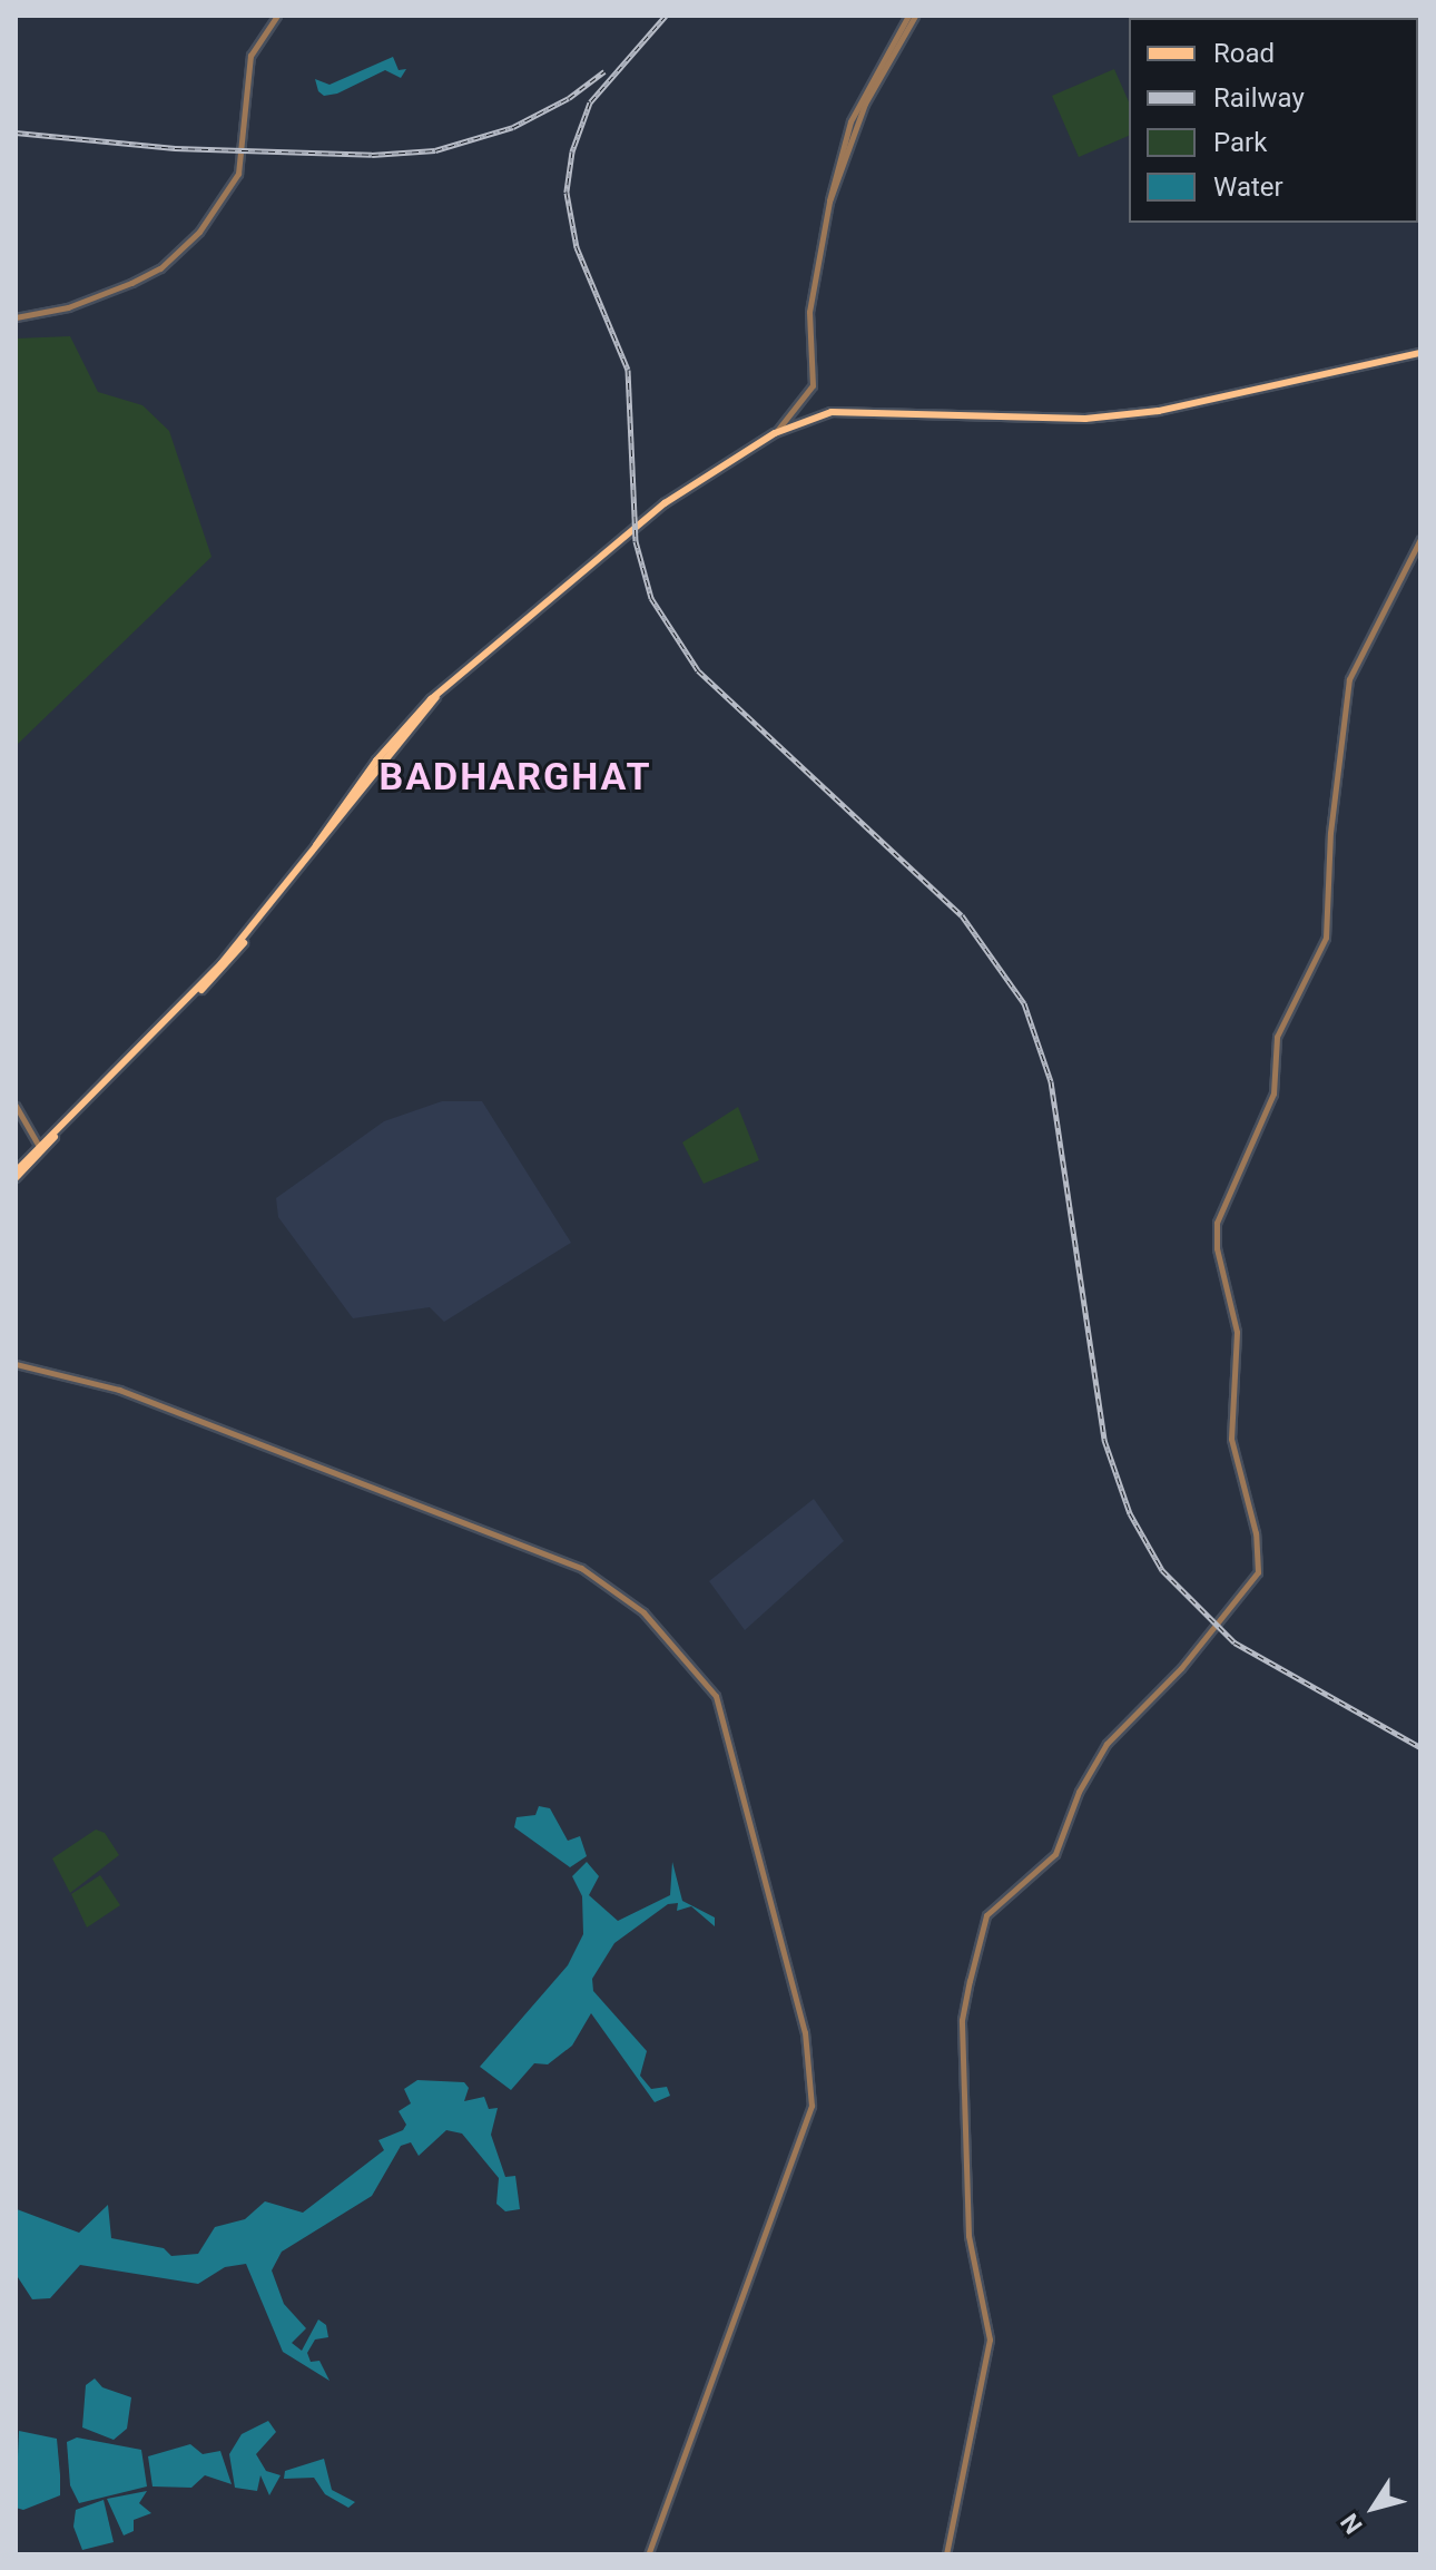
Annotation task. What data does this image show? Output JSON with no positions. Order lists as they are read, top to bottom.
{
  "districts": ["BADHARGHAT"],
  "legend": [
    "Road",
    "Railway",
    "Park",
    "Water"
  ],
  "north": "bottom left"
}
